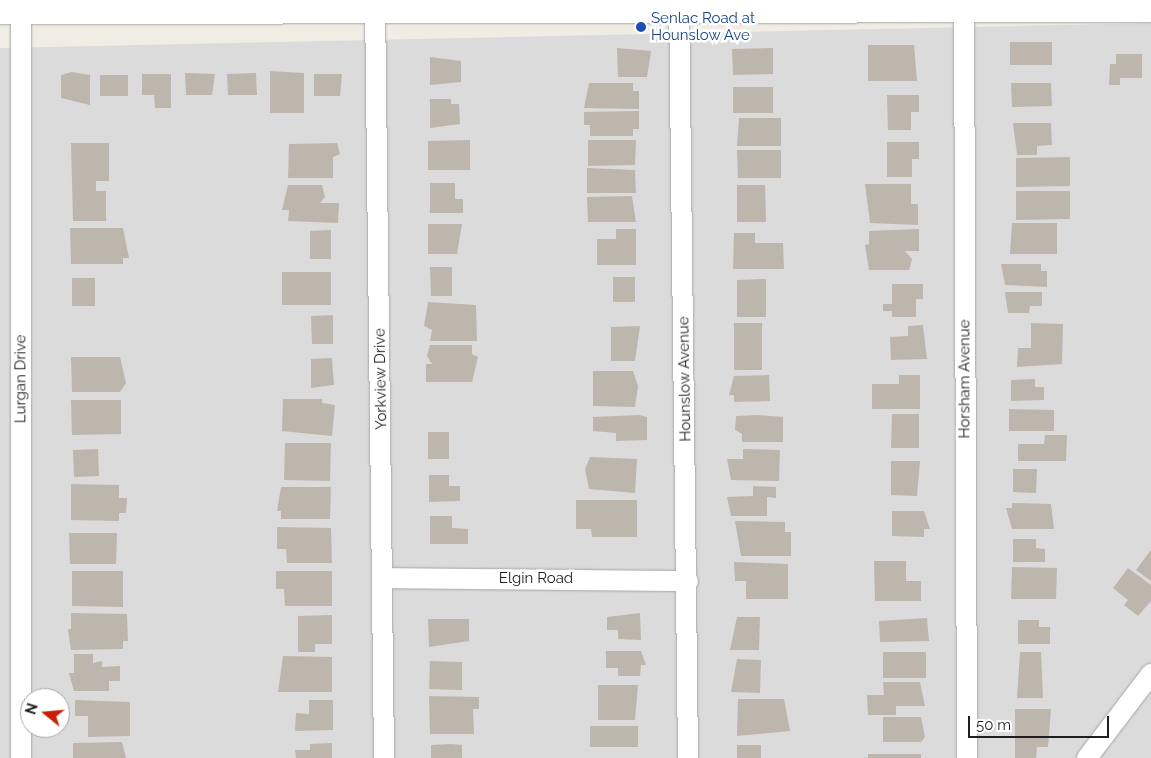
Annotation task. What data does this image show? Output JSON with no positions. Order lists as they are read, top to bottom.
{
  "streets": {
    "street": [
      "Lurgan Drive",
      "Yorkview Drive",
      "Hounslow Avenue",
      "Horsham Avenue",
      "Elgin Road"
    ]
  },
  "crossings": [
    ["Yorkview Drive", "Elgin Road"],
    ["Hounslow Avenue", "Elgin Road"]
  ],
  "places": ["Senlac Road at Hounslow Ave"],
  "scale_bar": "50 m",
  "north": "left"
}
